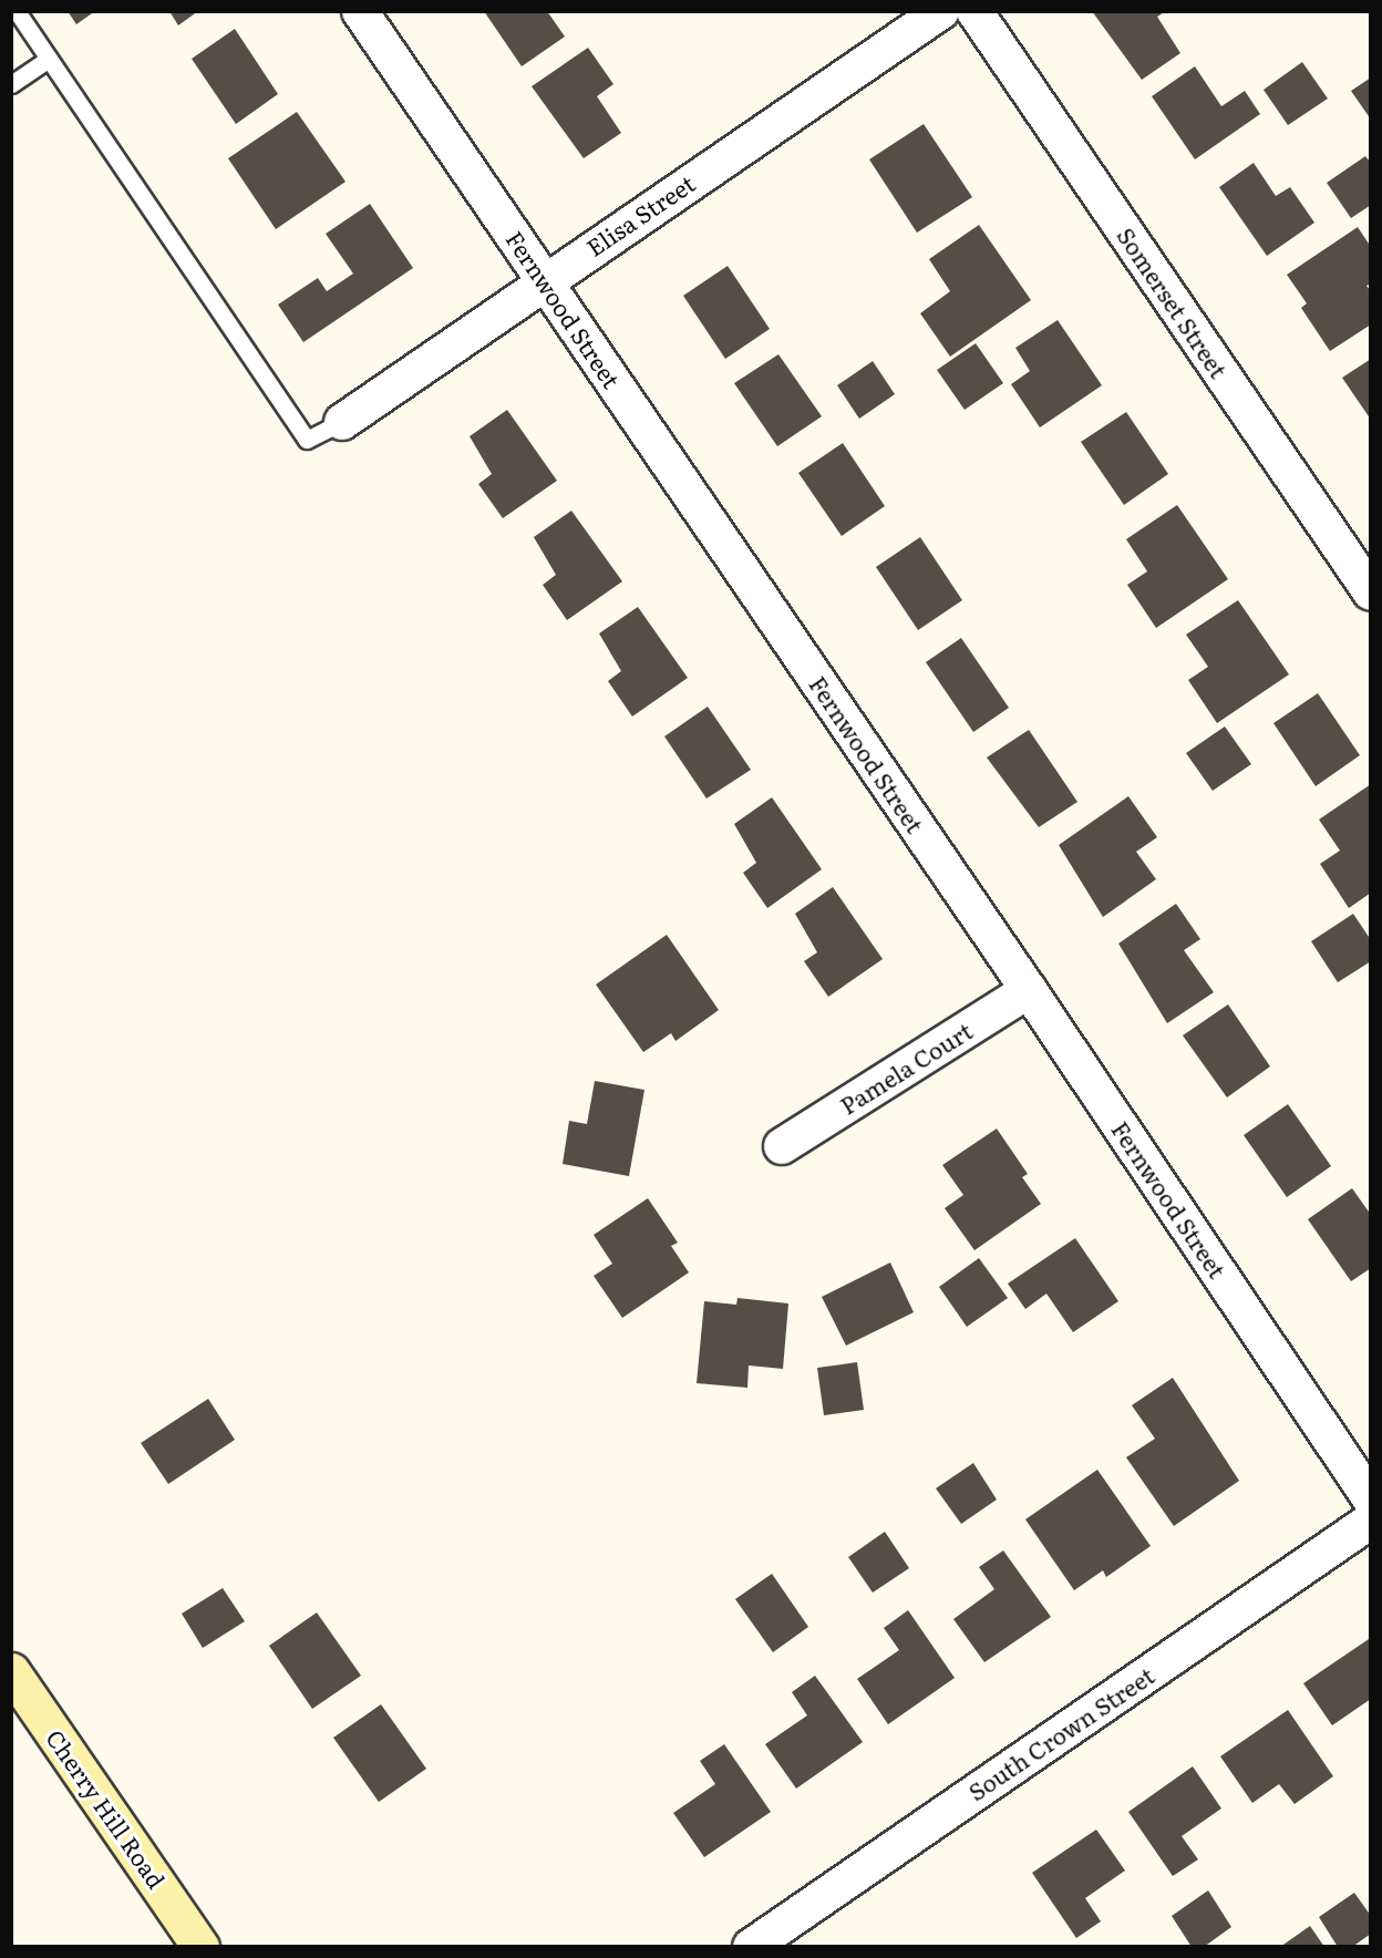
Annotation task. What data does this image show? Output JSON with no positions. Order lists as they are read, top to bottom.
{
  "streets": {
    "main road": ["Cherry Hill Road"],
    "street": [
      "Elisa Street",
      "Somerset Street",
      "Fernwood Street",
      "Pamela Court",
      "South Crown Street"
    ]
  },
  "crossings": [
    ["Elisa Street", "Fernwood Street"],
    ["Fernwood Street", "Pamela Court"]
  ]
}
